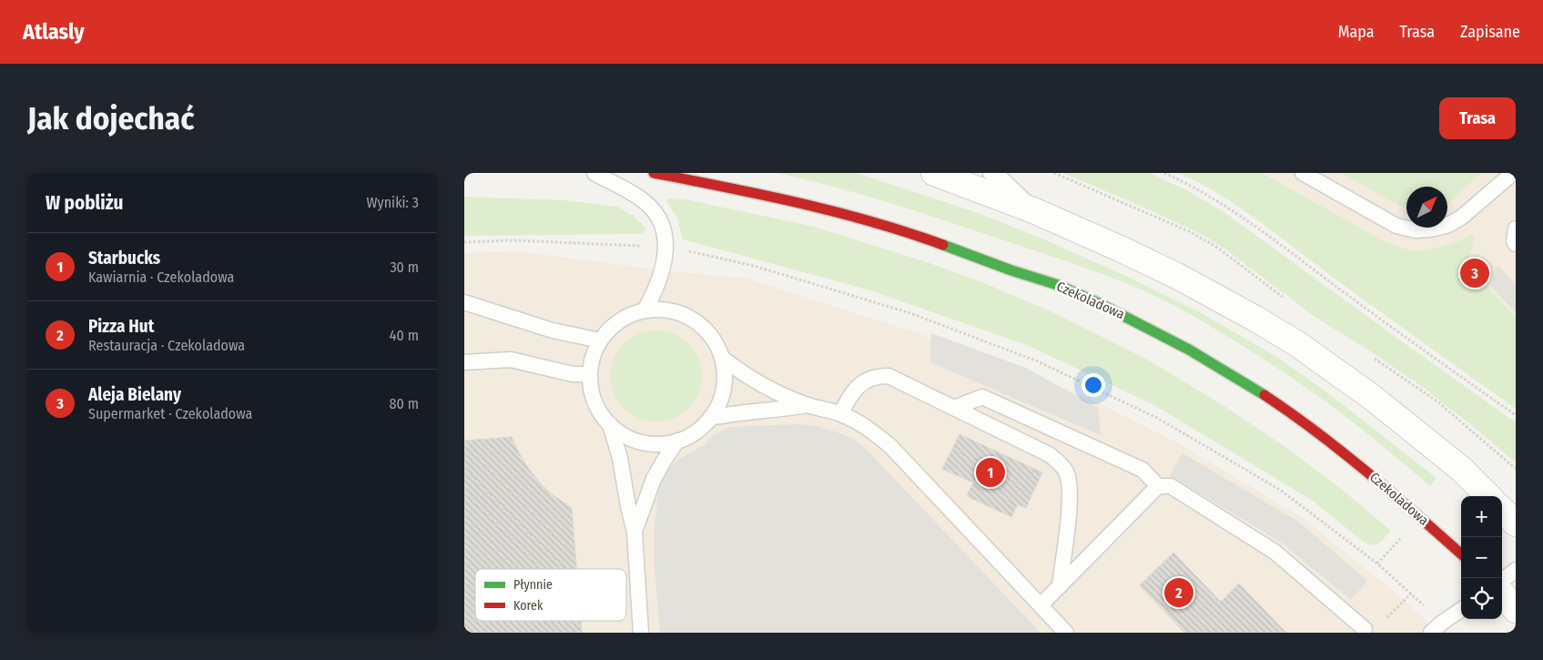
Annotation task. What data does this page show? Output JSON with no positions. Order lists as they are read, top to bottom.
{
  "streets": {
    "street": ["Czekoladowa"]
  },
  "legend": ["Płynnie", "Korek"],
  "north": "top right",
  "page": {
    "header": "Atlasly",
    "nav": ["Mapa", "Trasa", "Zapisane"],
    "buttons": "Trasa",
    "title": "Jak dojechać",
    "heading": ["W pobliżu", "Wyniki: 3"],
    "list": [
      {
        "mark": "1",
        "name": "Starbucks",
        "note": "Kawiarnia · Czekoladowa",
        "value": "30 m"
      },
      {
        "mark": "2",
        "name": "Pizza Hut",
        "note": "Restauracja · Czekoladowa",
        "value": "40 m"
      },
      {
        "mark": "3",
        "name": "Aleja Bielany",
        "note": "Supermarket · Czekoladowa",
        "value": "80 m"
      }
    ],
    "pins": ["3", "1", "2"],
    "map_buttons": ["+", "−"]
  }
}
